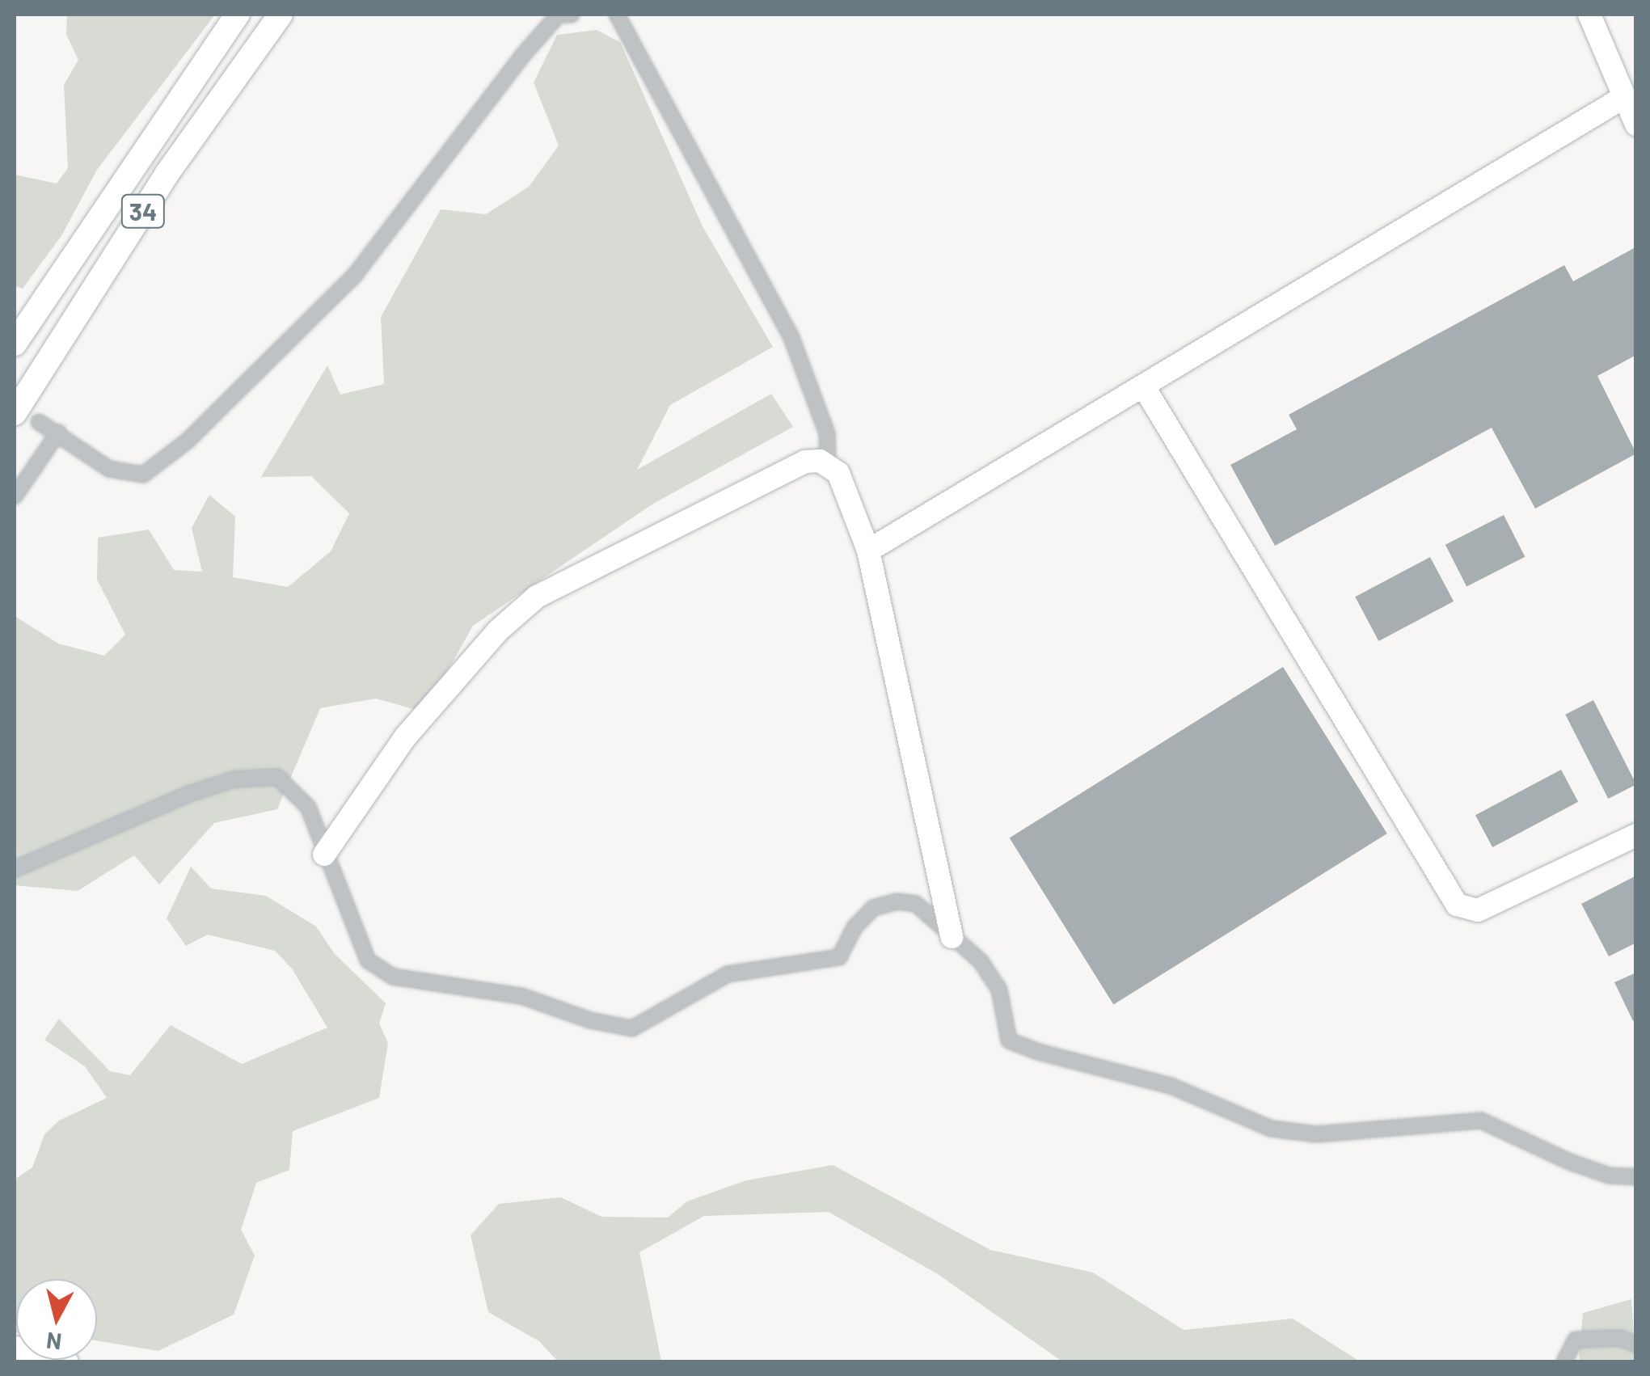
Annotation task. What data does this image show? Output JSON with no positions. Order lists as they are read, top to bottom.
{
  "streets": {
    "main road": ["34"]
  },
  "north": "bottom"
}
